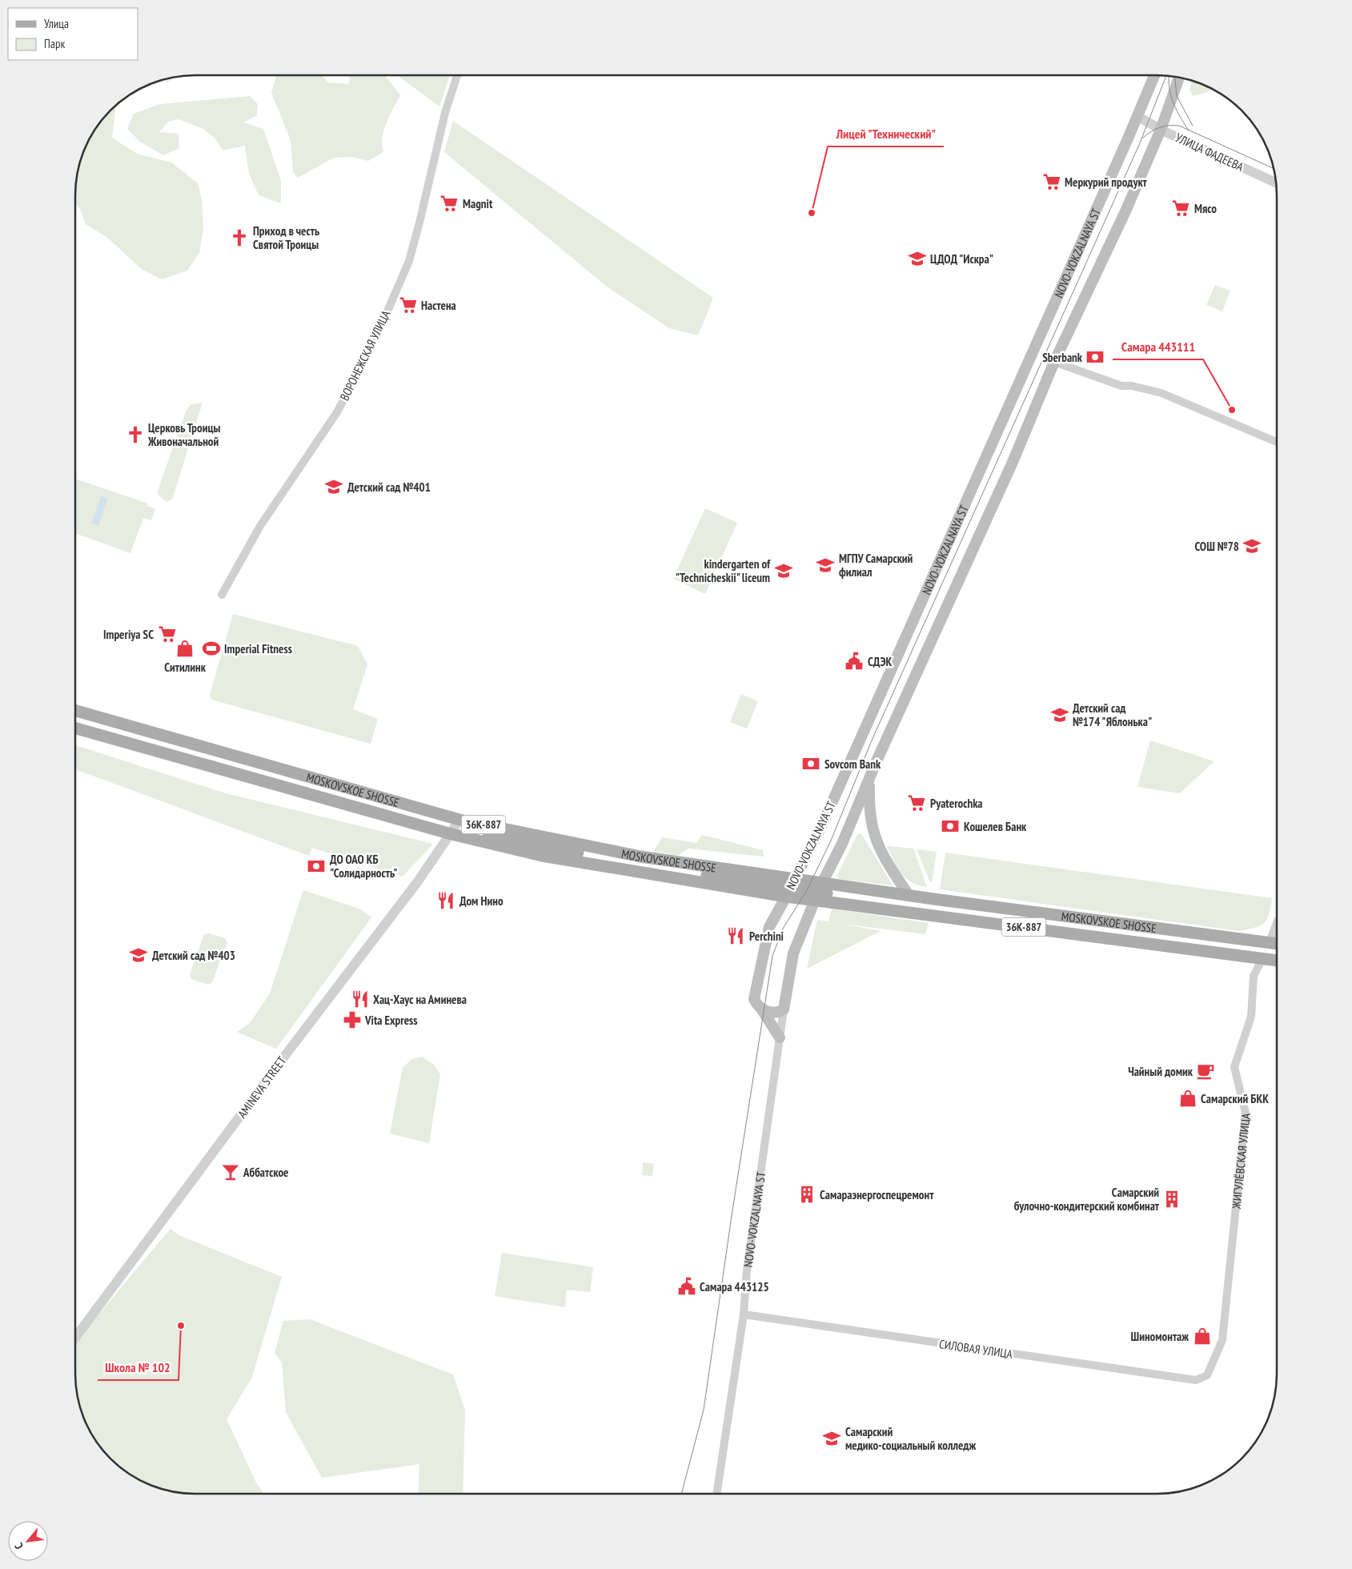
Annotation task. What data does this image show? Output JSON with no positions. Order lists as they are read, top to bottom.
{
  "streets": {
    "main road": ["NOVO-VOKZALNAYA ST", "MOSKOVSKOE SHOSSE", "36К-887"],
    "street": [
      "УЛИЦА ФАДЕЕВА",
      "ВОРОНЕЖСКАЯ УЛИЦА",
      "AMINEVA STREET",
      "ЖИГУЛЁВСКАЯ УЛИЦА",
      "СИЛОВАЯ УЛИЦА"
    ]
  },
  "crossings": [
    ["УЛИЦА ФАДЕЕВА", "NOVO-VOKZALNAYA ST"],
    ["NOVO-VOKZALNAYA ST", "MOSKOVSKOE SHOSSE"],
    ["NOVO-VOKZALNAYA ST", "СИЛОВАЯ УЛИЦА"],
    ["MOSKOVSKOE SHOSSE", "AMINEVA STREET"],
    ["MOSKOVSKOE SHOSSE", "ЖИГУЛЁВСКАЯ УЛИЦА"],
    ["ЖИГУЛЁВСКАЯ УЛИЦА", "СИЛОВАЯ УЛИЦА"]
  ],
  "places": {
    "supermarket": [
      "Меркурий продукт",
      "Magnit",
      "Мясо",
      "Настена",
      "Imperiya SC",
      "Pyaterochka"
    ],
    "other": ["Лицей \"Технический\"", "Самара 443111", "Школа № 102"],
    "church": ["Приход в честь Святой Троицы", "Церковь Троицы Живоначальной"],
    "school or university": [
      "ЦДОД \"Искра\"",
      "Детский сад №401",
      "СОШ №78",
      "МГПУ Самарский филиал",
      "kindergarten of \"Technicheskii\" liceum",
      "Детский сад №174 \"Яблонька\"",
      "Детский сад №403",
      "Самарский медико-социальный колледж"
    ],
    "bank": [
      "Sberbank",
      "Sovcom Bank",
      "Кошелев Банк",
      "ДО ОАО КБ \"Солидарность\""
    ],
    "shop": ["Ситилинк", "Самарский БКК", "Шиномонтаж"],
    "sports": ["Imperial Fitness"],
    "public building": ["СДЭК", "Самара 443125"],
    "restaurant": ["Дом Нино", "Perchini", "Хац-Хаус на Аминева"],
    "pharmacy": ["Vita Express"],
    "cafe": ["Чайный домик"],
    "bar": ["Аббатское"],
    "building": ["Самараэнергоспецремонт", "Самарский булочно-кондитерский комбинат"]
  },
  "legend": ["Улица", "Парк"],
  "north": "bottom left"
}
